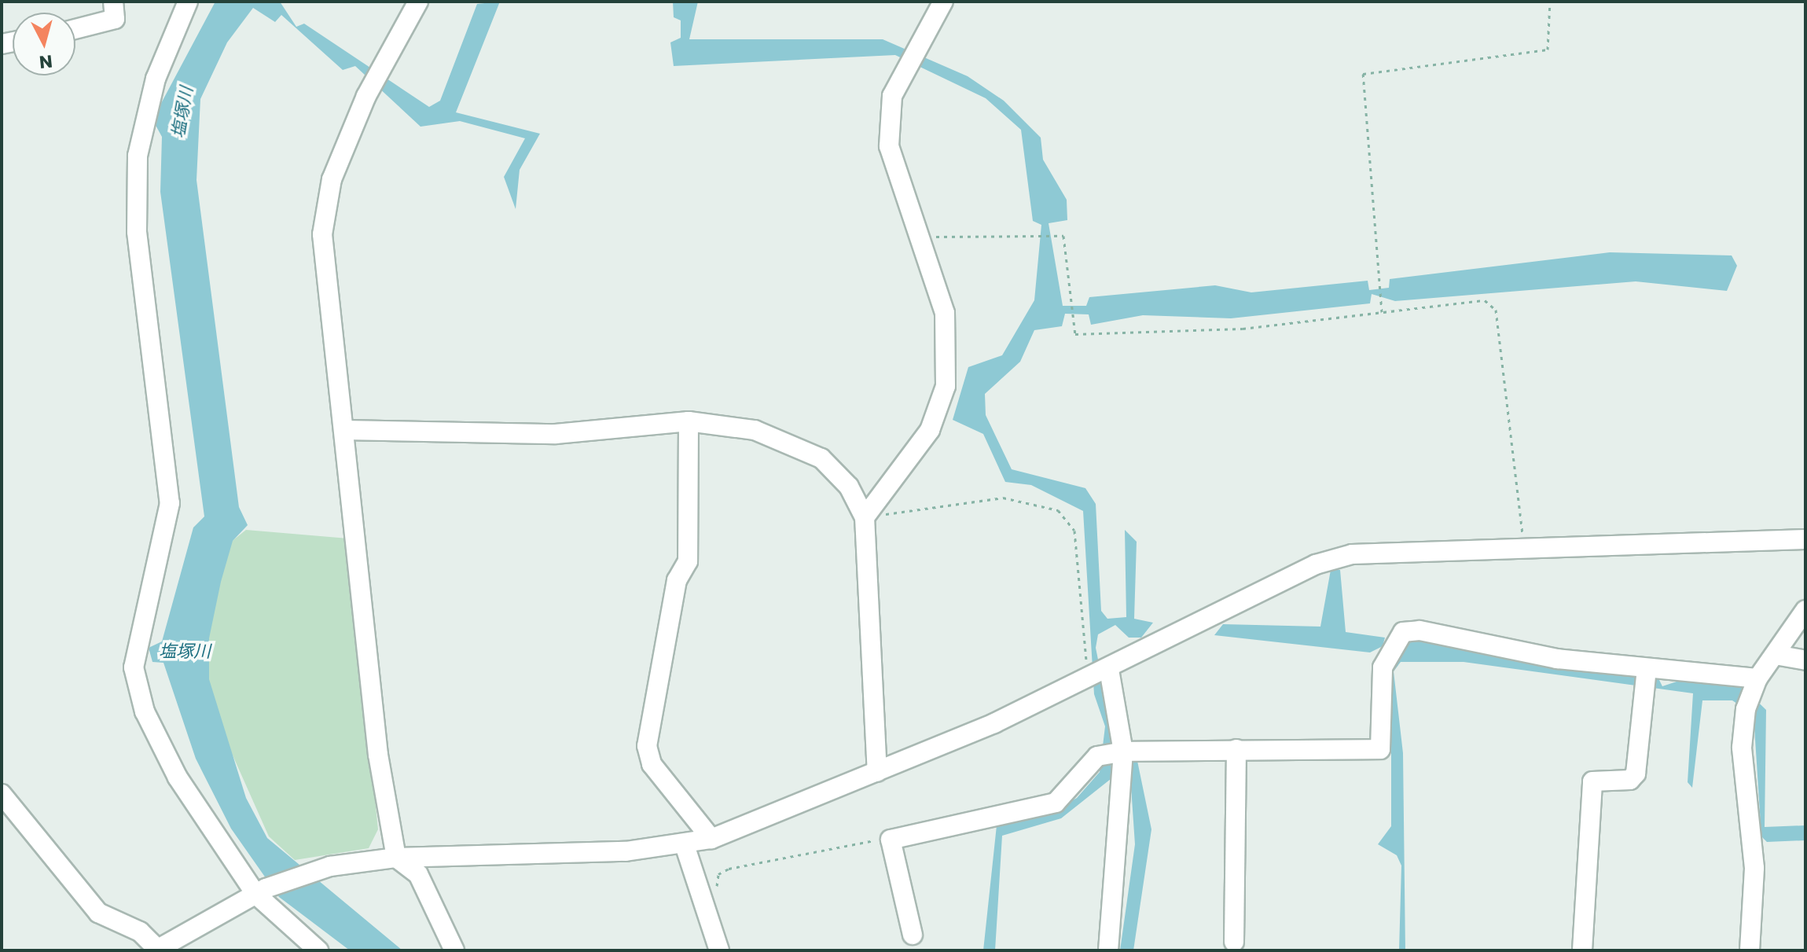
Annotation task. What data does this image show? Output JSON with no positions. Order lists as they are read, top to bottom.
{
  "water": ["塩塚川"],
  "north": "bottom"
}
